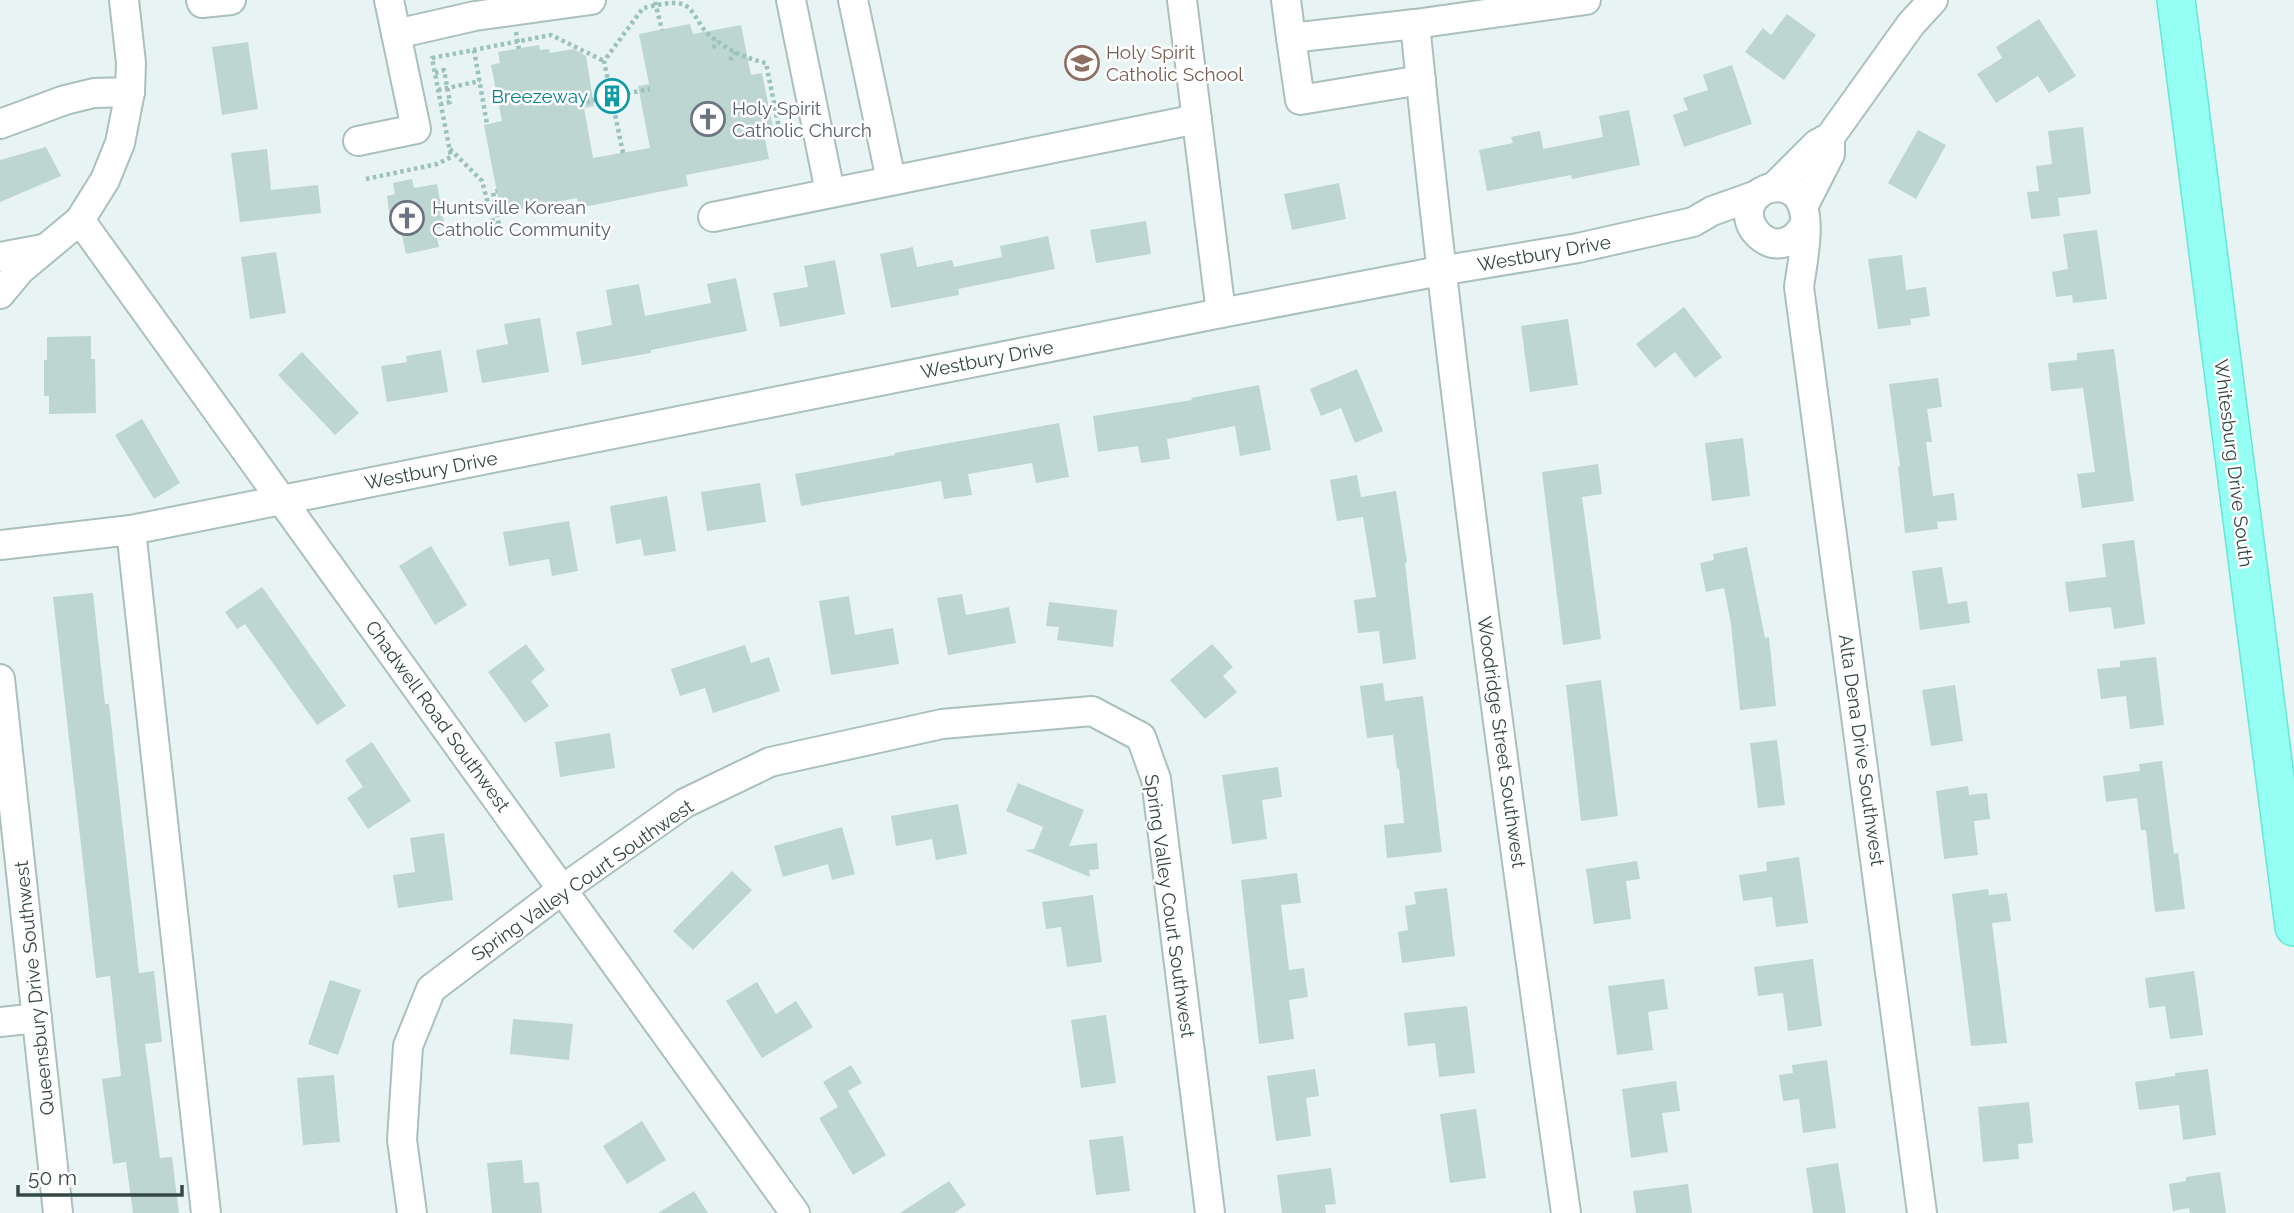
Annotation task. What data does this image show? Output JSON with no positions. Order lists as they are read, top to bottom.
{
  "streets": {
    "main road": ["Whitesburg Drive South"],
    "street": [
      "Westbury Drive",
      "Chadwell Road Southwest",
      "Woodridge Street Southwest",
      "Alta Dena Drive Southwest",
      "Spring Valley Court Southwest",
      "Queensbury Drive Southwest"
    ]
  },
  "crossings": [
    ["Westbury Drive", "Chadwell Road Southwest"],
    ["Westbury Drive", "Woodridge Street Southwest"],
    ["Westbury Drive", "Alta Dena Drive Southwest"],
    ["Chadwell Road Southwest", "Spring Valley Court Southwest"]
  ],
  "places": {
    "school or university": ["Holy Spirit Catholic School"],
    "building": ["Breezeway"],
    "church": ["Holy Spirit Catholic Church", "Huntsville Korean Catholic Community"]
  },
  "scale_bar": "50 m"
}
